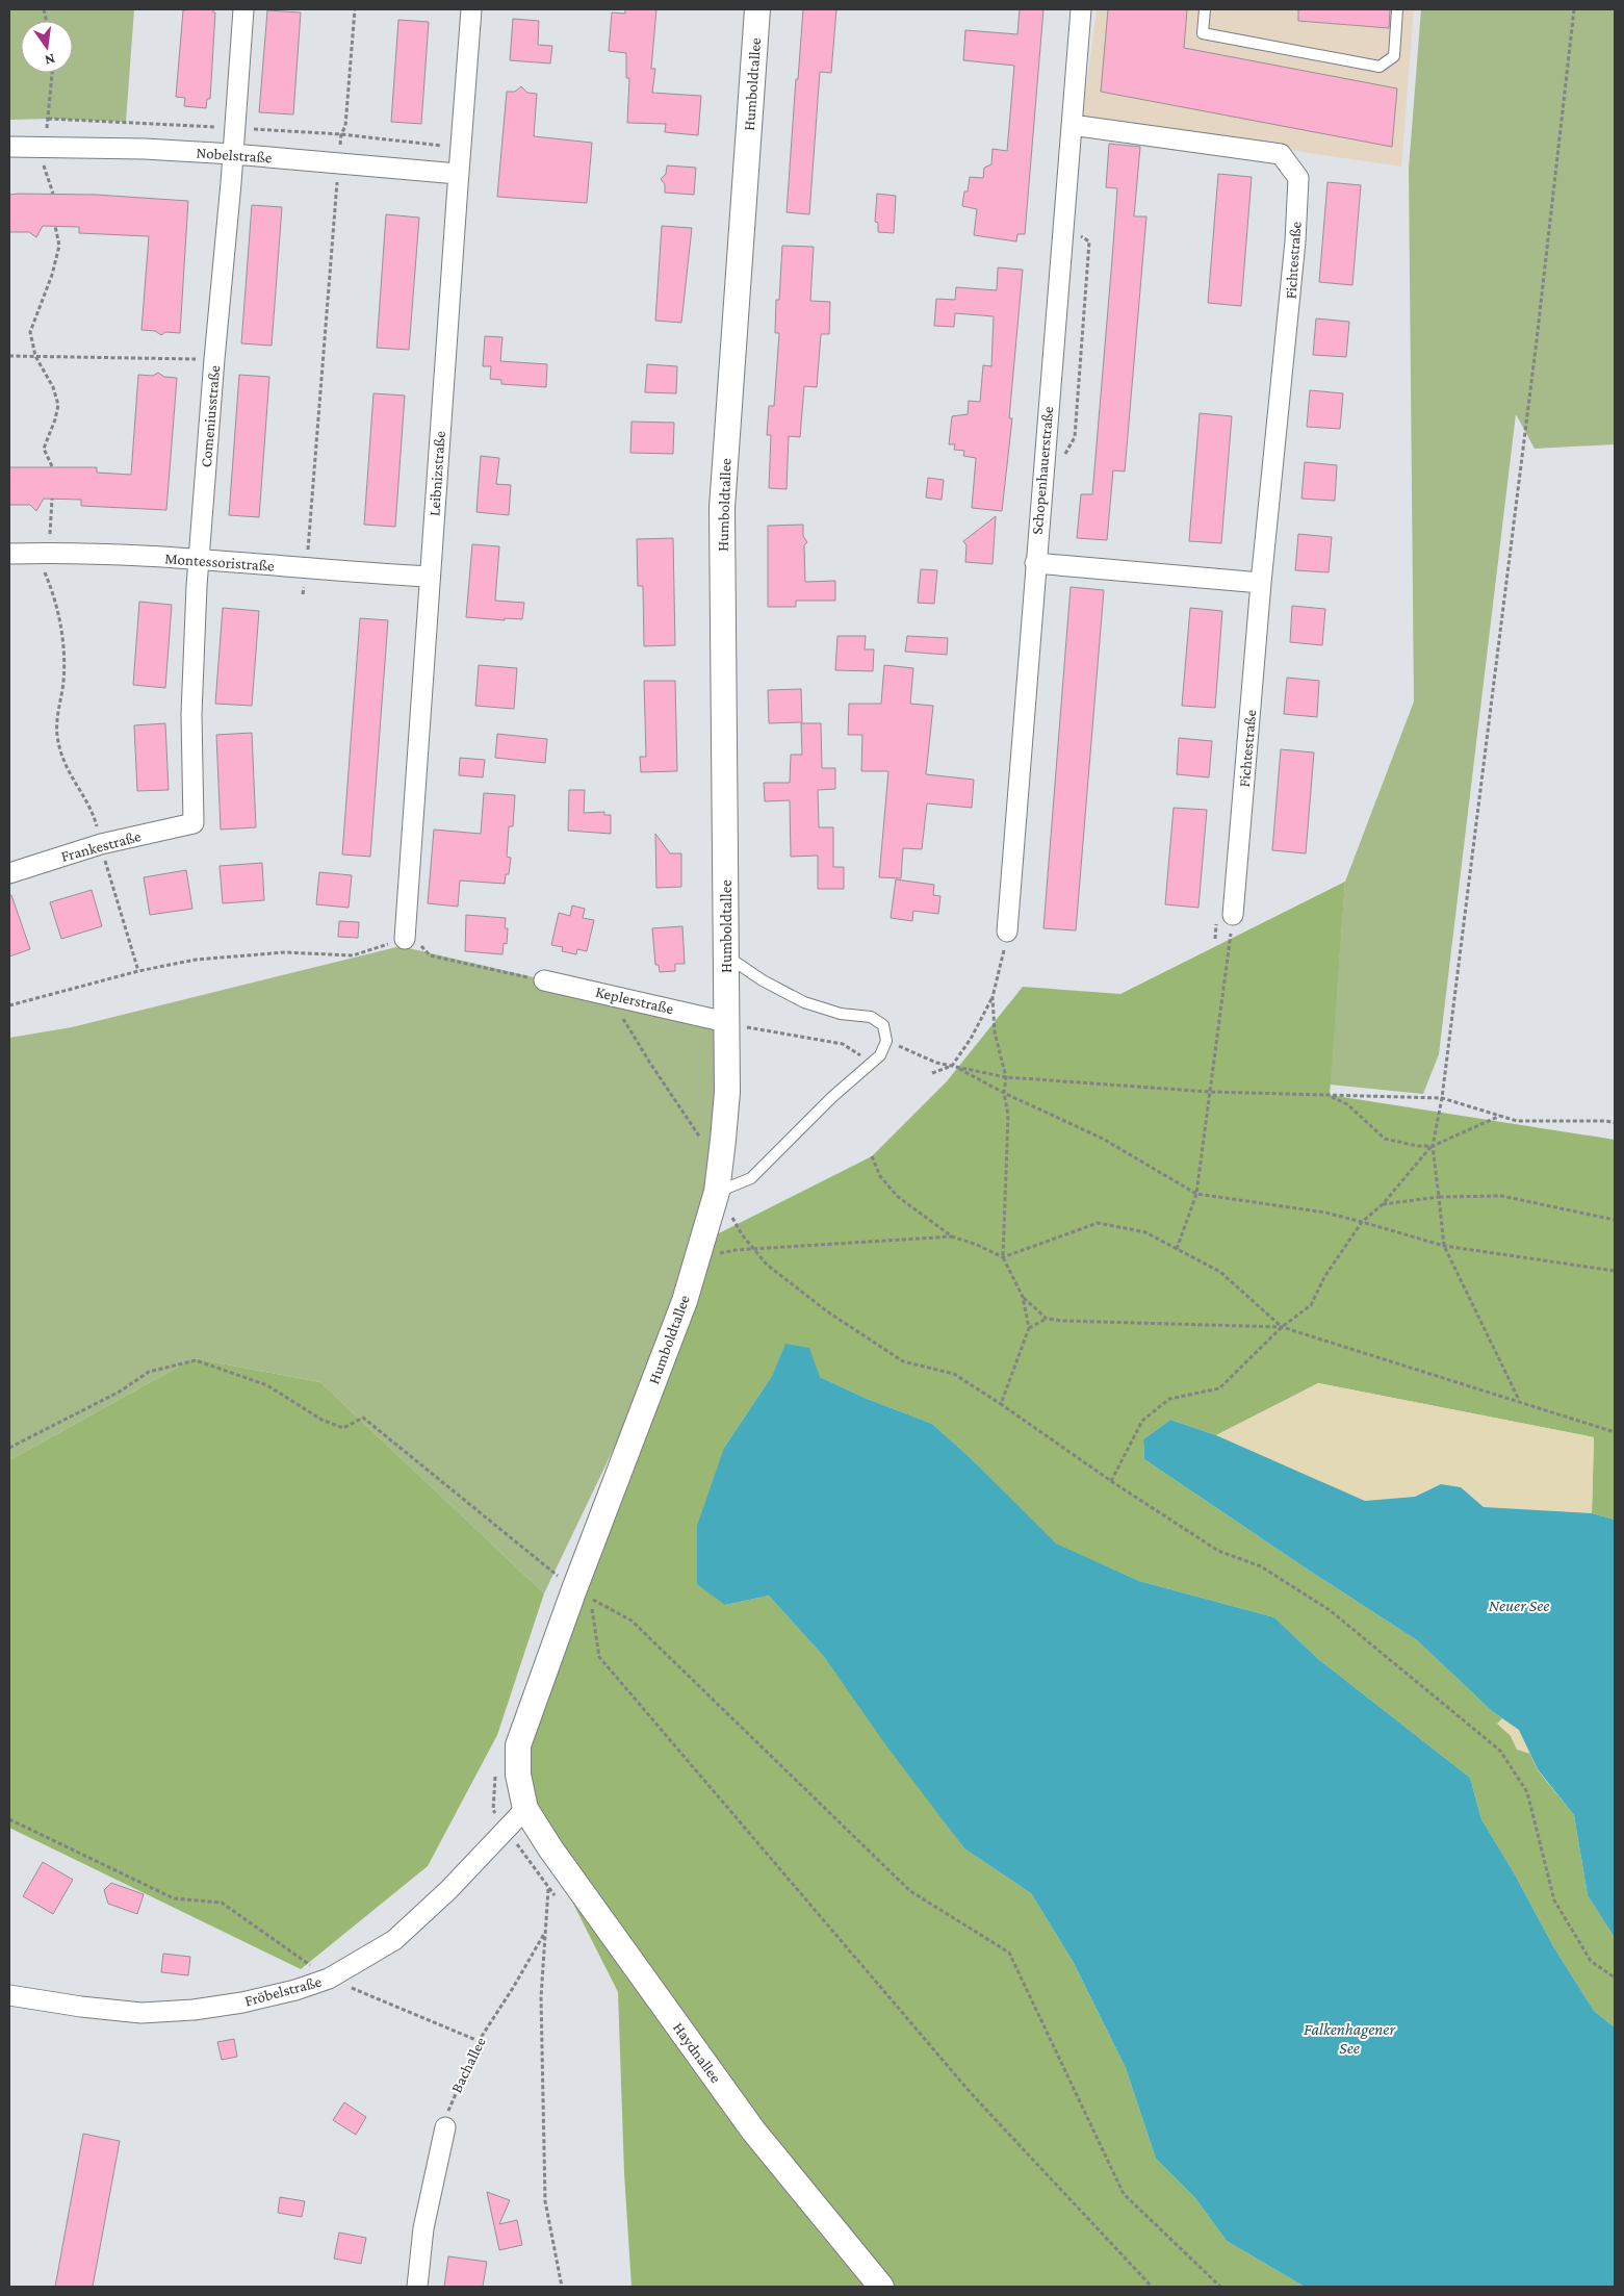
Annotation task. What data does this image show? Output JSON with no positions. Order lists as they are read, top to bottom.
{
  "streets": {
    "street": [
      "Humboldtallee",
      "Nobelstraße",
      "Fichtestraße",
      "Comeniusstraße",
      "Schopenhauerstraße",
      "Leibnizstraße",
      "Montessoristraße",
      "Frankestraße",
      "Keplerstraße",
      "Fröbelstraße",
      "Haydnallee"
    ],
    "path": ["Bachallee"]
  },
  "crossings": [
    ["Humboldtallee", "Keplerstraße"],
    ["Humboldtallee", "Fröbelstraße"],
    ["Humboldtallee", "Haydnallee"],
    ["Nobelstraße", "Comeniusstraße"],
    ["Nobelstraße", "Leibnizstraße"],
    ["Fichtestraße", "Schopenhauerstraße"],
    ["Comeniusstraße", "Montessoristraße"],
    ["Comeniusstraße", "Frankestraße"],
    ["Leibnizstraße", "Montessoristraße"],
    ["Fröbelstraße", "Haydnallee"],
    ["Haydnallee", "Bachallee"]
  ],
  "water": ["Neuer See", "Falkenhagener See"],
  "north": "bottom"
}
